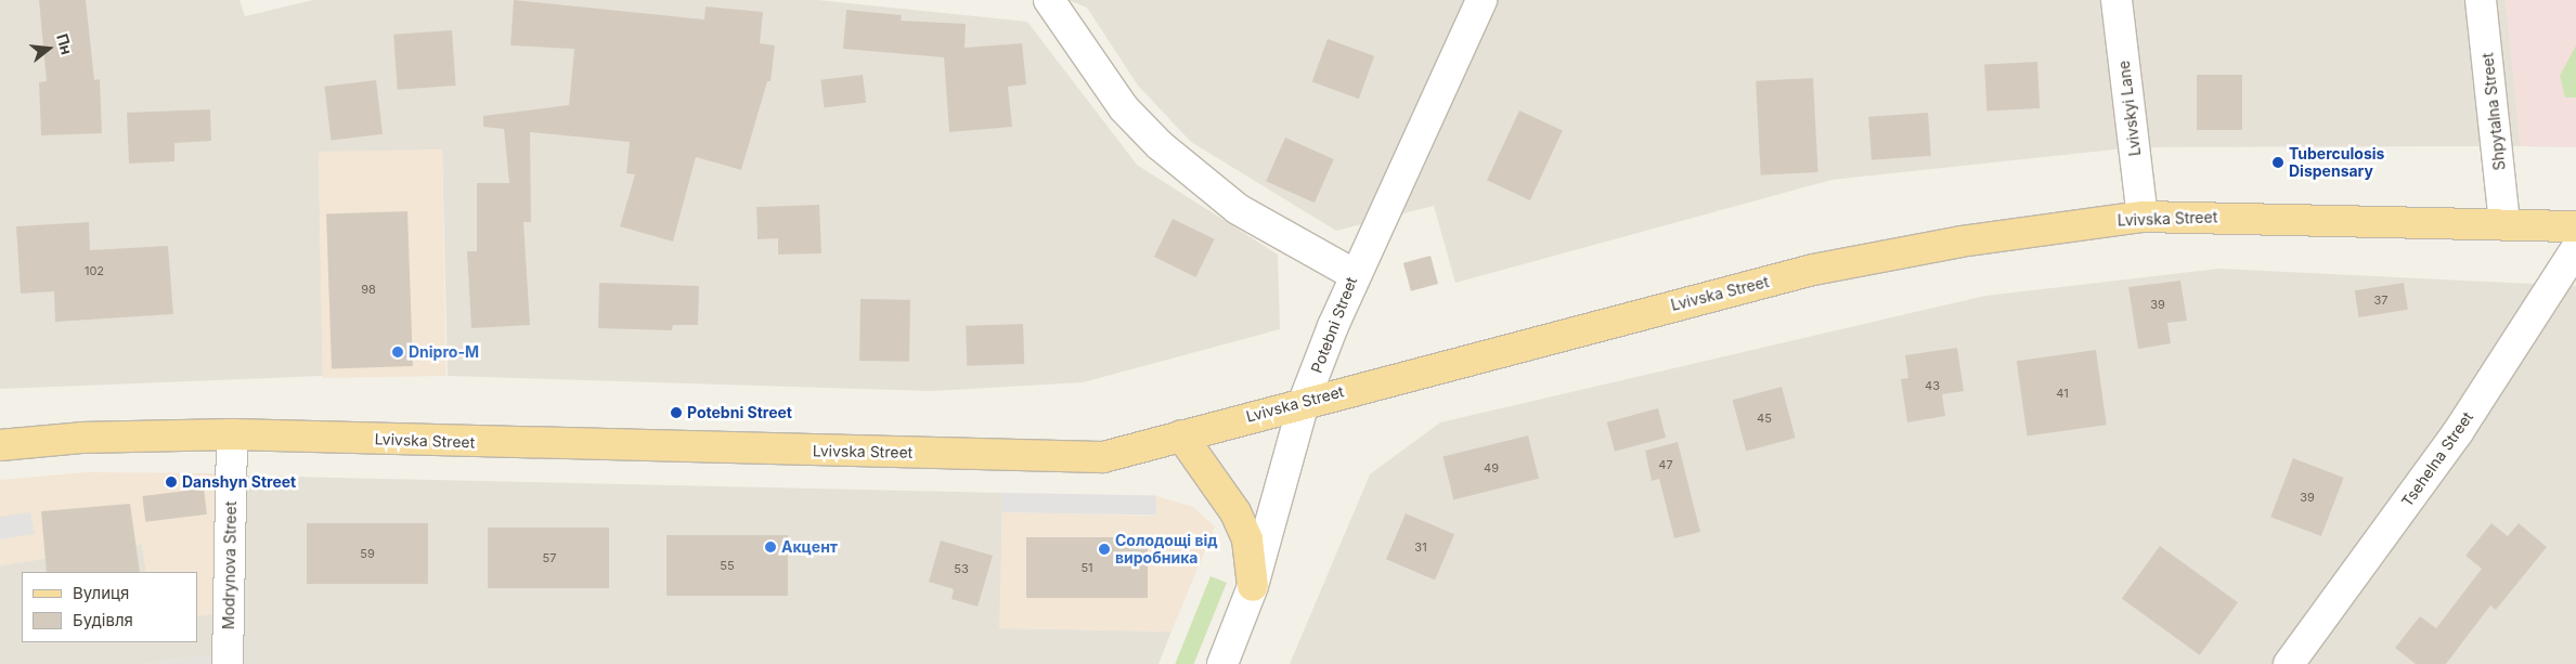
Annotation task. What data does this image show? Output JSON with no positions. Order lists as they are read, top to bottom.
{
  "streets": {
    "main road": ["Lvivska Street"],
    "street": [
      "Lvivskyi Lane",
      "Shpytalna Street",
      "Potebni Street",
      "Tsehelna Street",
      "Modrynova Street"
    ]
  },
  "crossings": [
    ["Lvivskyi Lane", "Lvivska Street"],
    ["Shpytalna Street", "Lvivska Street"],
    ["Lvivska Street", "Potebni Street"],
    ["Lvivska Street", "Modrynova Street"]
  ],
  "places": [
    "Tuberculosis Dispensary",
    "Dnipro-M",
    "Potebni Street",
    "Danshyn Street",
    "Акцент",
    "Солодощі від виробника"
  ],
  "house_numbers": [
    "102",
    "98",
    "37",
    "39",
    "43",
    "41",
    "45",
    "47",
    "49",
    "39",
    "31",
    "59",
    "57",
    "55",
    "51",
    "53"
  ],
  "legend": ["Вулиця", "Будівля"],
  "north": "right"
}
